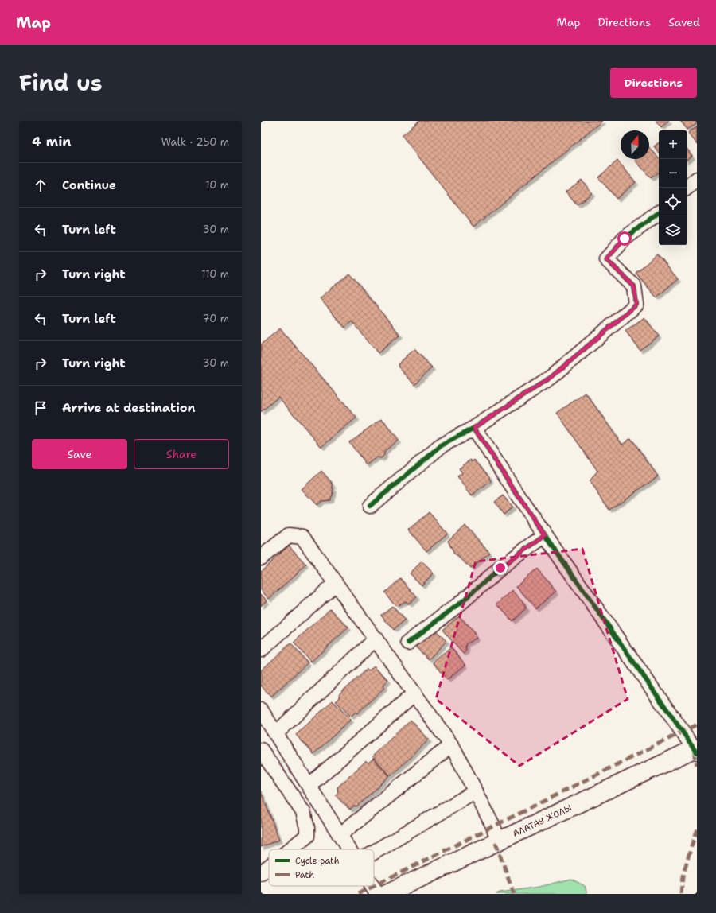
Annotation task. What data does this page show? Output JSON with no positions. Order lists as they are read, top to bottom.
{
  "streets": {
    "main road": ["АЛАТАУ ЖОЛЫ"]
  },
  "legend": ["Cycle path", "Path"],
  "north": "top",
  "page": {
    "header": "Map",
    "nav": ["Map", "Directions", "Saved"],
    "title": "Find us",
    "buttons": [
      "Directions",
      ["Save", "Share"]
    ],
    "heading": ["4 min", "Walk · 250 m"],
    "map_buttons": ["+", "−"],
    "list": [
      ["Continue", "10 m"],
      ["Turn left", "30 m"],
      ["Turn right", "110 m"],
      ["Turn left", "70 m"],
      ["Turn right", "30 m"],
      "Arrive at destination"
    ]
  }
}
